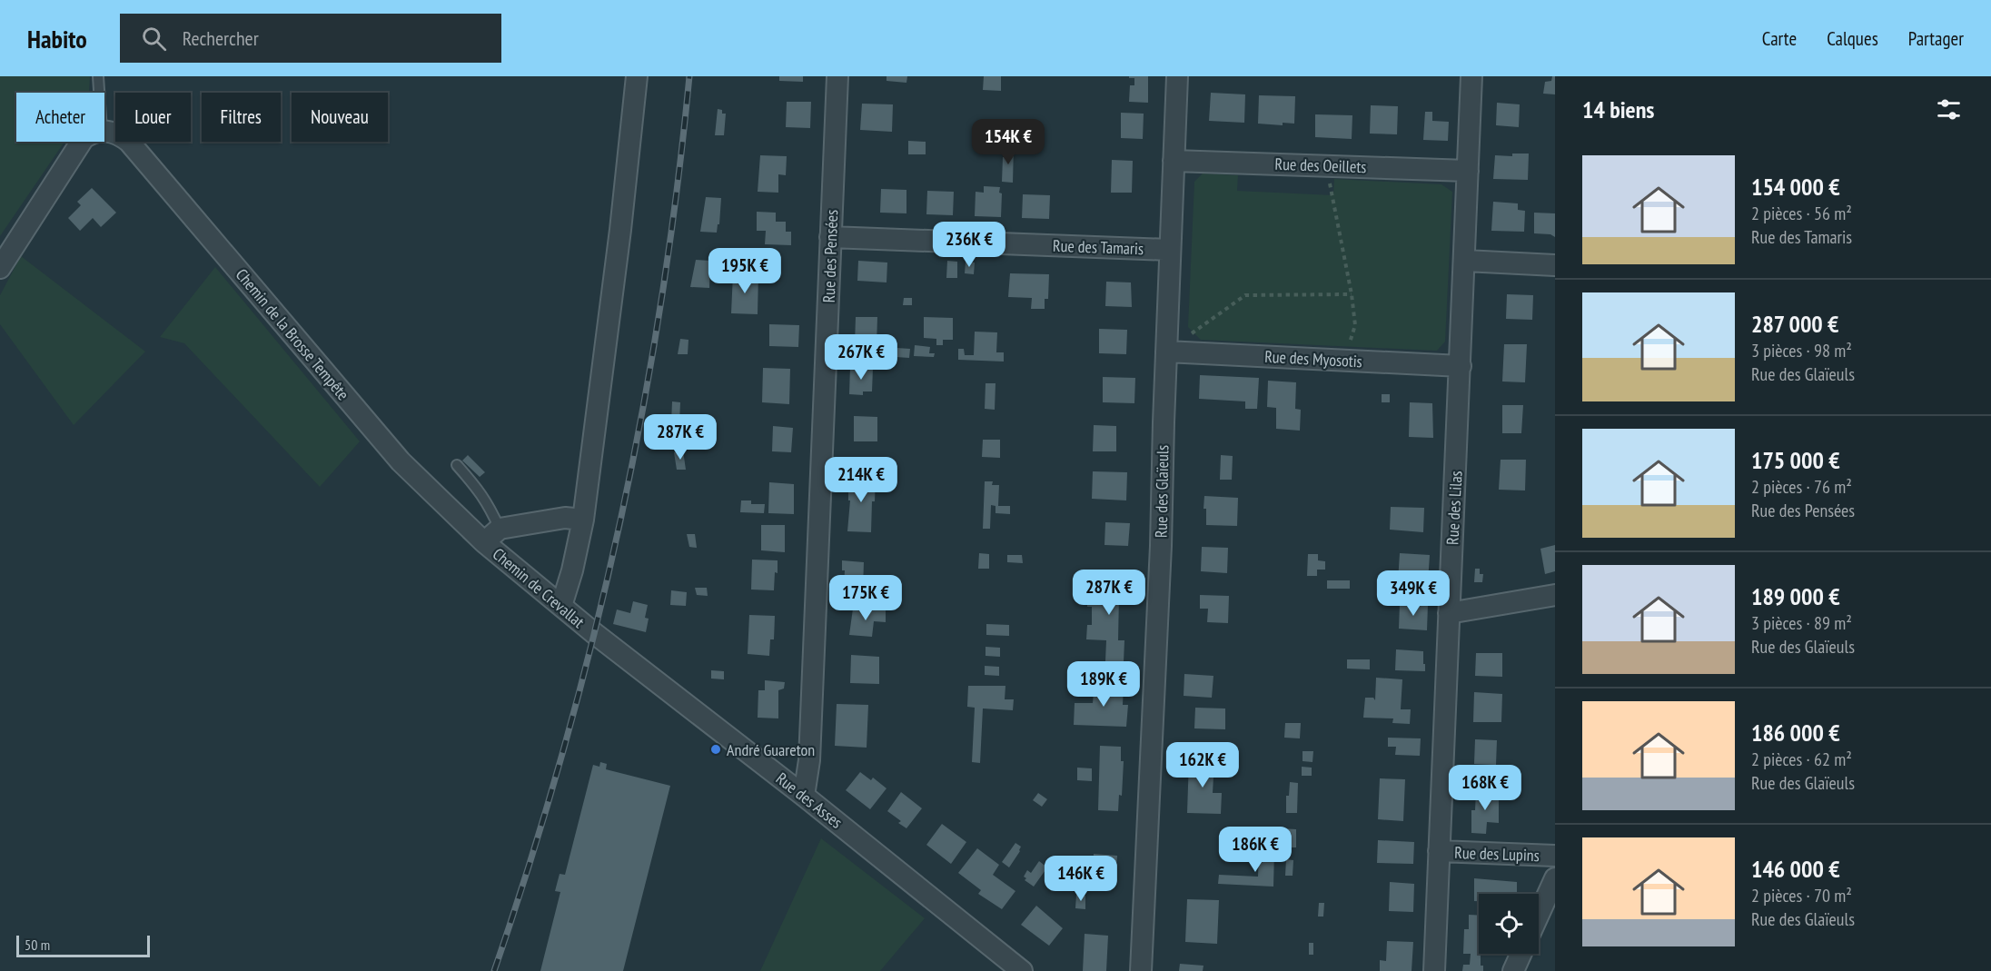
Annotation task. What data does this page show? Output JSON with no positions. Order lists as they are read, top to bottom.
{
  "streets": {
    "street": [
      "Rue des Oeillets",
      "Rue des Tamaris",
      "Rue des Pensées",
      "Chemin de la Brosse Tempête",
      "Rue des Myosotis",
      "Rue des Glaïeuls",
      "Rue des Lilas",
      "Chemin de Crevallat",
      "Rue des Asses",
      "Rue des Lupins"
    ]
  },
  "crossings": [
    ["Rue des Oeillets", "Rue des Glaïeuls"],
    ["Rue des Oeillets", "Rue des Lilas"],
    ["Rue des Tamaris", "Rue des Pensées"],
    ["Rue des Tamaris", "Rue des Glaïeuls"],
    ["Rue des Pensées", "Rue des Asses"],
    ["Chemin de la Brosse Tempête", "Chemin de Crevallat"],
    ["Rue des Myosotis", "Rue des Glaïeuls"],
    ["Rue des Myosotis", "Rue des Lilas"],
    ["Rue des Lilas", "Rue des Lupins"],
    ["Chemin de Crevallat", "Rue des Asses"]
  ],
  "places": ["André Guareton"],
  "scale_bar": "50 m",
  "page": {
    "header": "Habito",
    "search": "Rechercher",
    "nav": ["Carte", "Calques", "Partager"],
    "heading": "14 biens",
    "chip": [
      "Acheter",
      "Louer",
      "Filtres",
      "Nouveau"
    ],
    "price": [
      "154K €",
      "236K €",
      "195K €",
      "267K €",
      "287K €",
      "214K €",
      "287K €",
      "349K €",
      "175K €",
      "189K €",
      "162K €",
      "168K €",
      "186K €",
      "146K €"
    ],
    "list": [
      {
        "name": "154 000 €",
        "note": "2 pièces · 56 m² · Rue des Tamaris"
      },
      {
        "name": "287 000 €",
        "note": "3 pièces · 98 m² · Rue des Glaïeuls"
      },
      {
        "name": "175 000 €",
        "note": "2 pièces · 76 m² · Rue des Pensées"
      },
      {
        "name": "189 000 €",
        "note": "3 pièces · 89 m² · Rue des Glaïeuls"
      },
      {
        "name": "186 000 €",
        "note": "2 pièces · 62 m² · Rue des Glaïeuls"
      },
      {
        "name": "146 000 €",
        "note": "2 pièces · 70 m² · Rue des Glaïeuls"
      }
    ],
    "scale": "50 m"
  }
}
